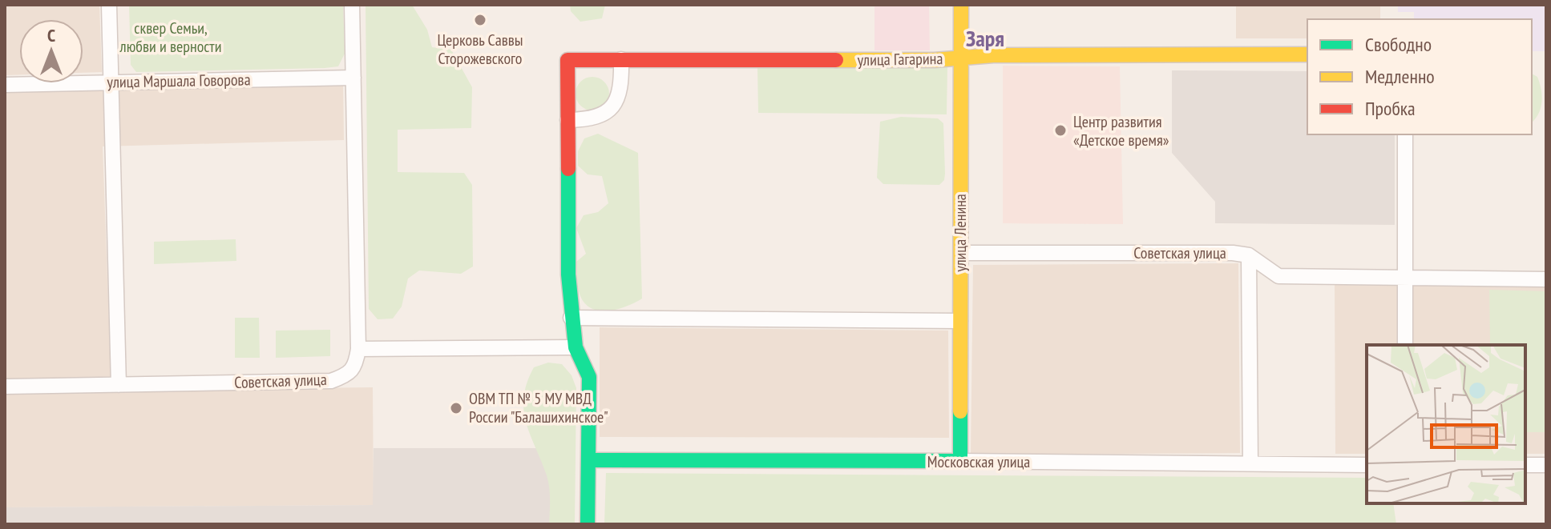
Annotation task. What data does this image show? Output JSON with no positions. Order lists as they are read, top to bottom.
{
  "streets": {
    "street": [
      "улица Гагарина",
      "улица Маршала Говорова",
      "улица Ленина",
      "Советская улица",
      "Московская улица"
    ]
  },
  "crossings": [
    ["улица Гагарина", "улица Ленина"],
    ["улица Ленина", "Советская улица"],
    ["улица Ленина", "Московская улица"]
  ],
  "districts": ["Заря"],
  "parks": ["сквер Семьи, любви и верности"],
  "places": ["Церковь Саввы Сторожевского", "Центр развития «Детское время»", "ОВМ ТП № 5 МУ МВД России \"Балашихинское\""],
  "legend": ["Свободно", "Медленно", "Пробка"],
  "north": "top"
}
